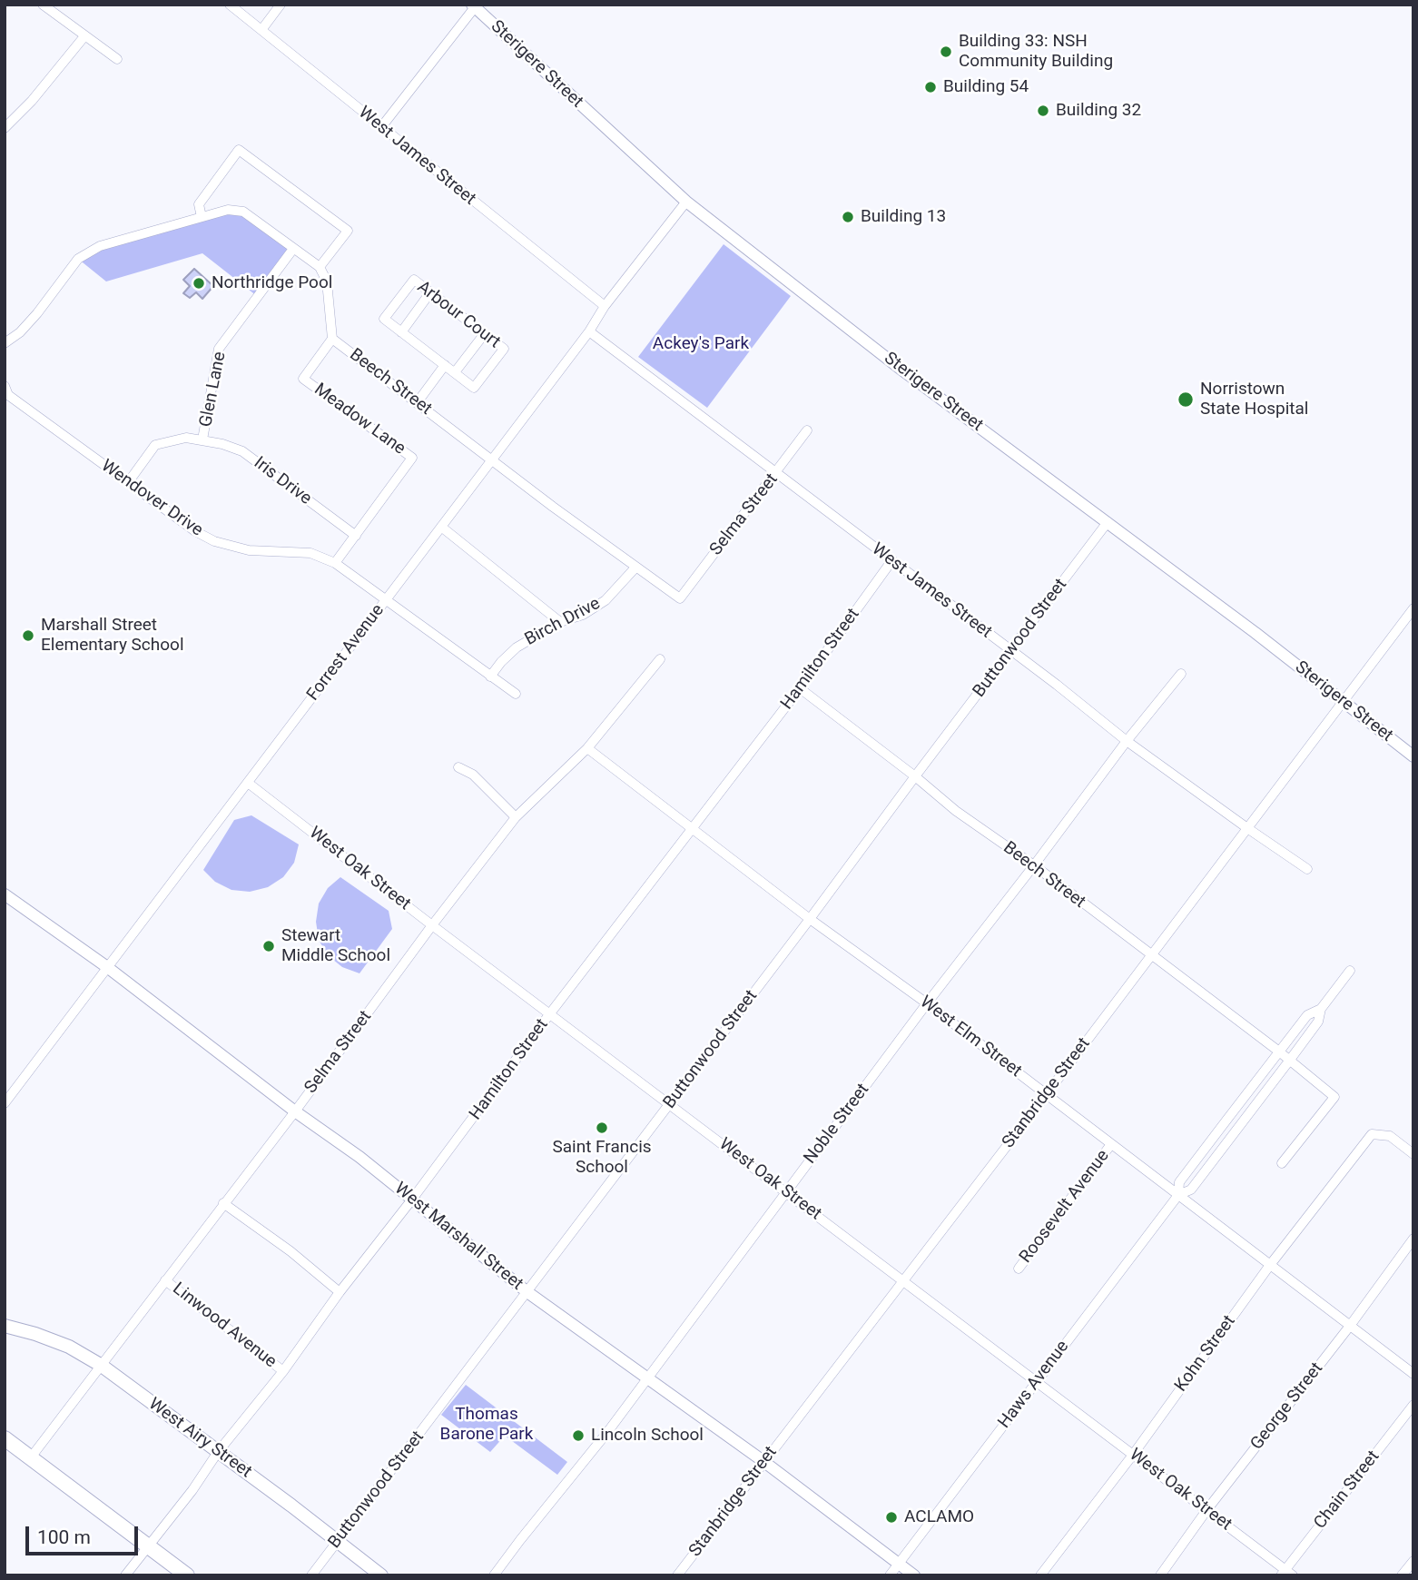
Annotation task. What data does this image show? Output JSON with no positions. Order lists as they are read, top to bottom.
{
  "streets": {
    "main road": ["West Airy Street"],
    "street": [
      "Sterigere Street",
      "West James Street",
      "Arbour Court",
      "Beech Street",
      "Glen Lane",
      "Meadow Lane",
      "Iris Drive",
      "Wendover Drive",
      "Selma Street",
      "Birch Drive",
      "Buttonwood Street",
      "Forrest Avenue",
      "Hamilton Street",
      "West Oak Street",
      "West Elm Street",
      "Stanbridge Street",
      "Noble Street",
      "Roosevelt Avenue",
      "West Marshall Street",
      "Linwood Avenue",
      "Kohn Street",
      "Haws Avenue",
      "George Street",
      "Chain Street"
    ]
  },
  "crossings": [
    ["Sterigere Street", "Buttonwood Street"],
    ["Sterigere Street", "Forrest Avenue"],
    ["Sterigere Street", "Stanbridge Street"],
    ["West James Street", "Selma Street"],
    ["West James Street", "Buttonwood Street"],
    ["West James Street", "Forrest Avenue"],
    ["West James Street", "Hamilton Street"],
    ["West James Street", "Stanbridge Street"],
    ["West James Street", "Noble Street"],
    ["Beech Street", "Meadow Lane"],
    ["Beech Street", "Selma Street"],
    ["Beech Street", "Birch Drive"],
    ["Beech Street", "Buttonwood Street"],
    ["Beech Street", "Forrest Avenue"],
    ["Beech Street", "Hamilton Street"],
    ["Beech Street", "Stanbridge Street"],
    ["Beech Street", "Noble Street"],
    ["Beech Street", "Haws Avenue"],
    ["Glen Lane", "Iris Drive"],
    ["Meadow Lane", "Iris Drive"],
    ["Meadow Lane", "Wendover Drive"],
    ["Iris Drive", "Wendover Drive"],
    ["Wendover Drive", "Forrest Avenue"],
    ["Selma Street", "West Oak Street"],
    ["Selma Street", "West Elm Street"],
    ["Selma Street", "West Marshall Street"],
    ["Selma Street", "Linwood Avenue"],
    ["Selma Street", "West Airy Street"],
    ["Buttonwood Street", "West Oak Street"],
    ["Buttonwood Street", "West Elm Street"],
    ["Buttonwood Street", "West Marshall Street"],
    ["Buttonwood Street", "West Airy Street"],
    ["Forrest Avenue", "West Oak Street"],
    ["Forrest Avenue", "West Marshall Street"],
    ["Hamilton Street", "West Oak Street"],
    ["Hamilton Street", "West Elm Street"],
    ["Hamilton Street", "West Marshall Street"],
    ["Hamilton Street", "Linwood Avenue"],
    ["Hamilton Street", "West Airy Street"],
    ["West Oak Street", "Stanbridge Street"],
    ["West Oak Street", "Noble Street"],
    ["West Oak Street", "Kohn Street"],
    ["West Oak Street", "Haws Avenue"],
    ["West Oak Street", "George Street"],
    ["West Oak Street", "Chain Street"],
    ["West Elm Street", "Stanbridge Street"],
    ["West Elm Street", "Noble Street"],
    ["West Elm Street", "Roosevelt Avenue"],
    ["West Elm Street", "Kohn Street"],
    ["West Elm Street", "Haws Avenue"],
    ["West Elm Street", "George Street"],
    ["Stanbridge Street", "West Marshall Street"],
    ["Noble Street", "West Marshall Street"],
    ["West Marshall Street", "Haws Avenue"]
  ],
  "parks": ["Ackey's Park", "Thomas Barone Park"],
  "places": [
    "Building 33: NSH Community Building",
    "Building 54",
    "Building 32",
    "Building 13",
    "Northridge Pool",
    "Norristown State Hospital",
    "Marshall Street Elementary School",
    "Stewart Middle School",
    "Saint Francis School",
    "Lincoln School",
    "ACLAMO"
  ],
  "scale_bar": "100 m"
}
